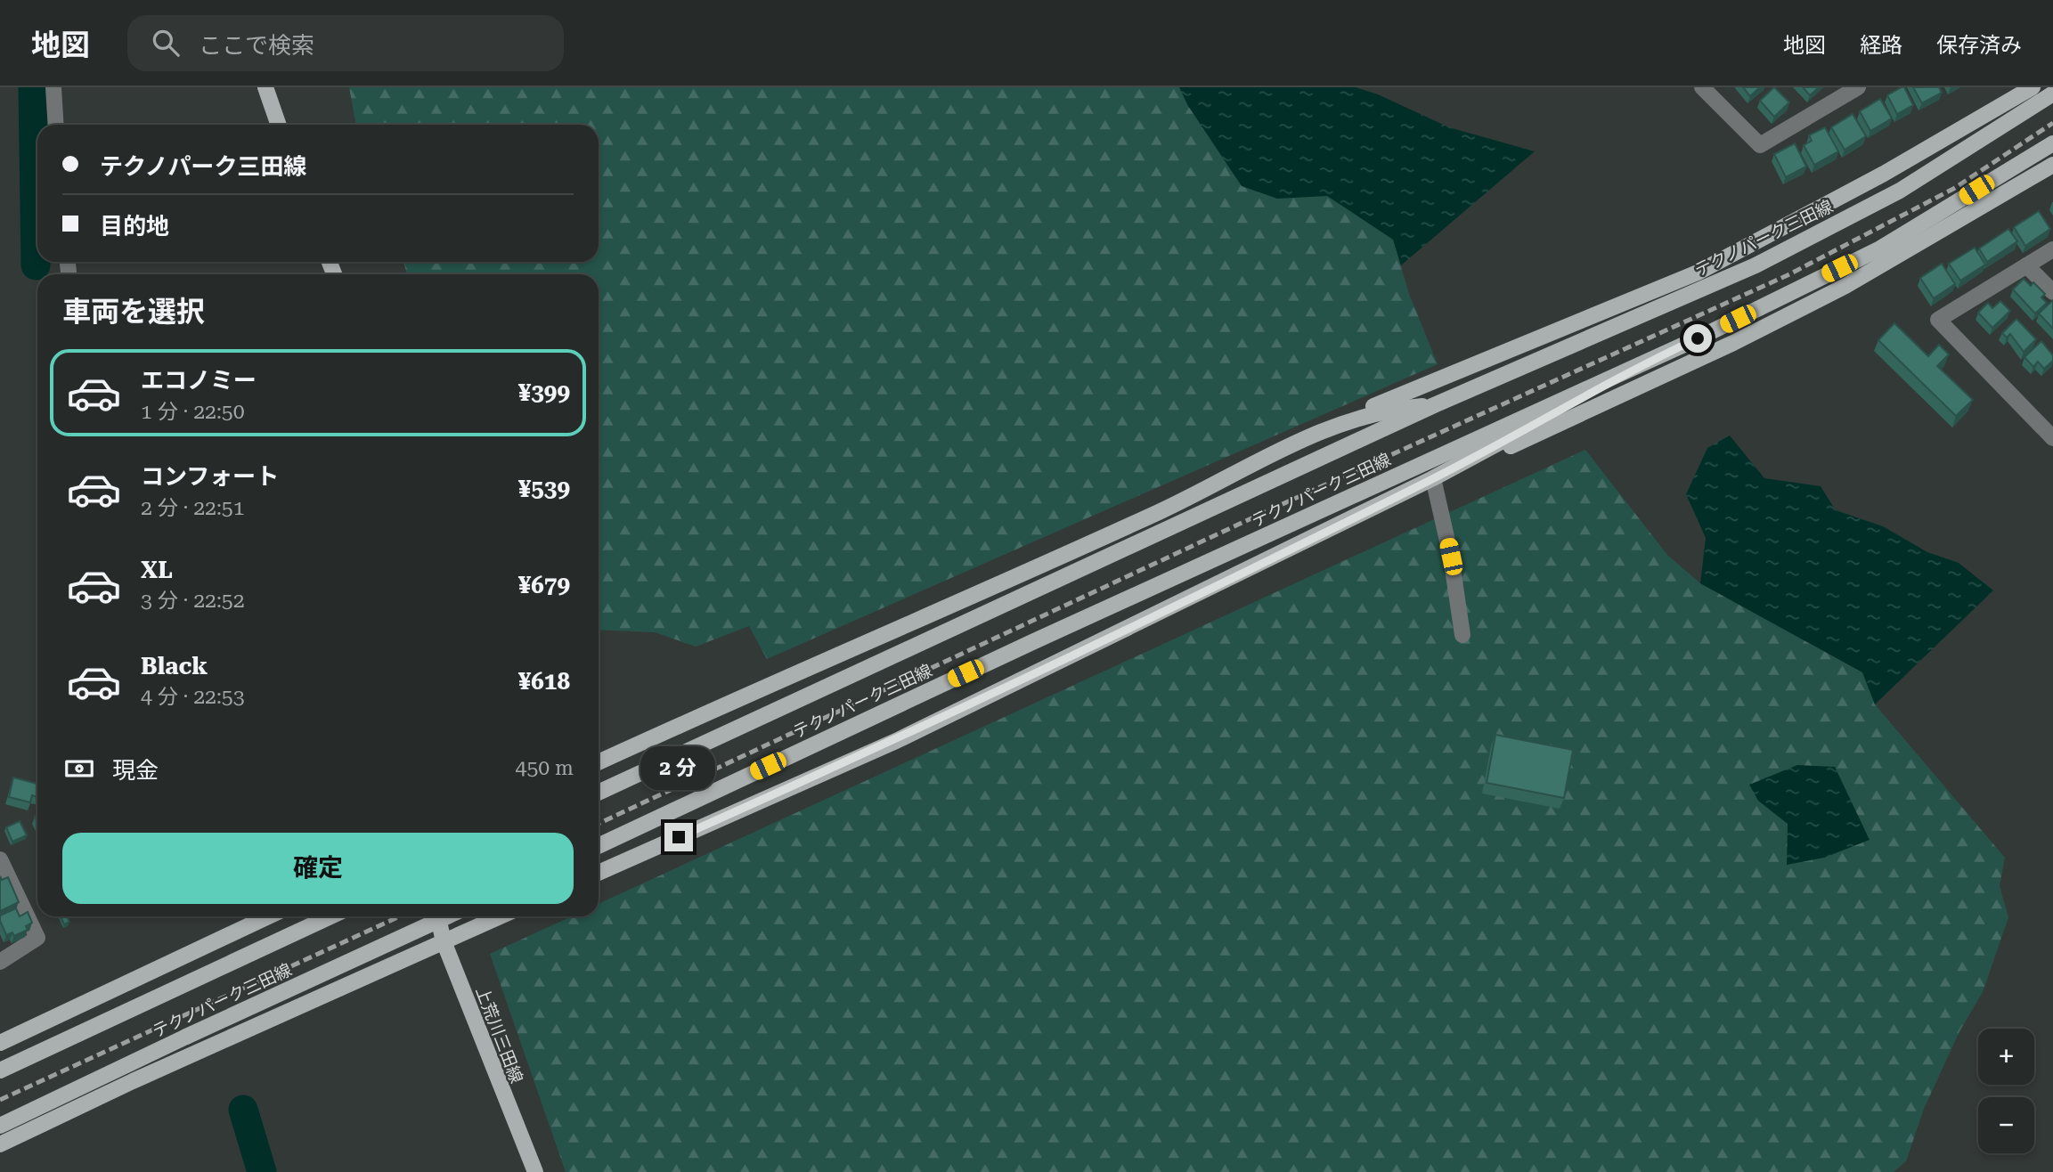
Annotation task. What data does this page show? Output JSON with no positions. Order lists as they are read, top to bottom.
{
  "streets": {
    "main road": ["テクノパーク三田線", "上荒川三田線"]
  },
  "page": {
    "header": "地図",
    "search": "ここで検索",
    "nav": ["地図", "経路", "保存済み"],
    "banner": ["テクノパーク三田線", "目的地"],
    "heading": "車両を選択",
    "list": [
      {
        "name": "エコノミー",
        "note": "1 分 · 22:50",
        "value": "¥399"
      },
      {
        "name": "コンフォート",
        "note": "2 分 · 22:51",
        "value": "¥539"
      },
      {
        "name": "XL",
        "note": "3 分 · 22:52",
        "value": "¥679"
      },
      {
        "name": "Black",
        "note": "4 分 · 22:53",
        "value": "¥618"
      }
    ],
    "pay": ["現金", "450 m"],
    "bubble": "2 分",
    "buttons": "確定",
    "map_buttons": ["+", "−"]
  }
}
